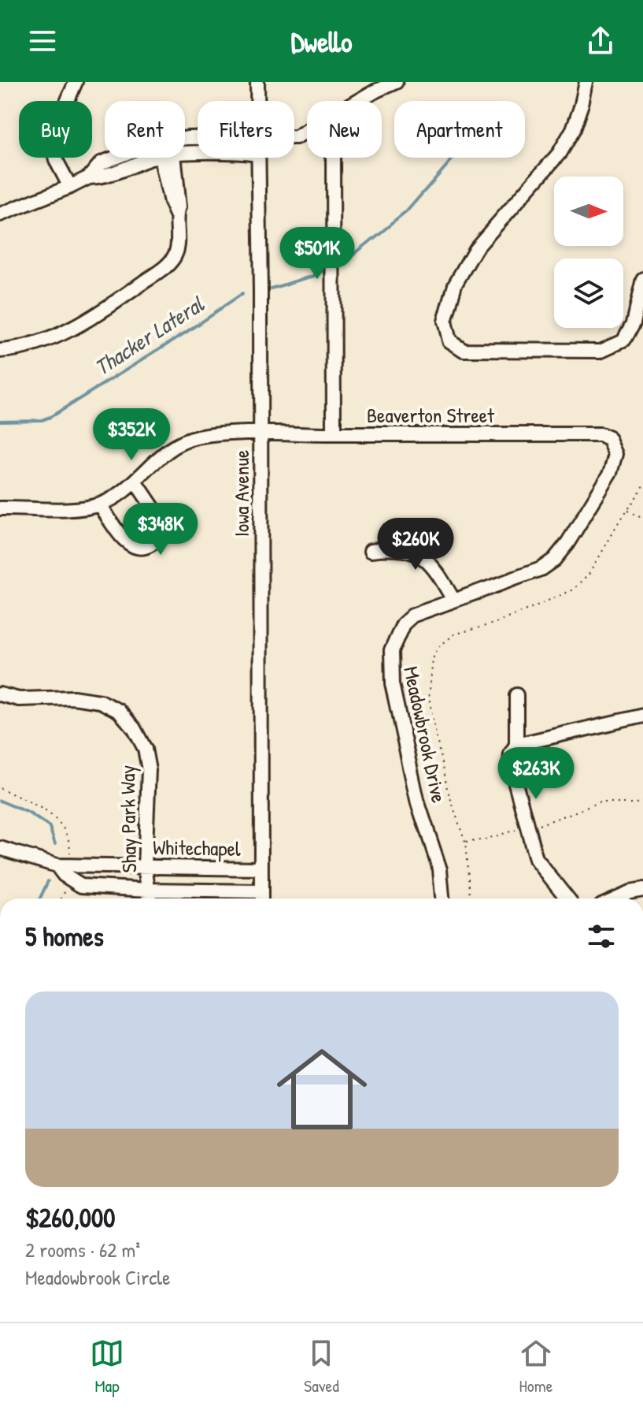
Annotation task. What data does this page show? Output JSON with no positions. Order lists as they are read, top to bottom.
{
  "streets": {
    "street": [
      "Beaverton Street",
      "Iowa Avenue",
      "Meadowbrook Drive",
      "Shay Park Way",
      "Whitechapel"
    ]
  },
  "crossings": [
    ["Beaverton Street", "Iowa Avenue"],
    ["Beaverton Street", "Meadowbrook Drive"],
    ["Iowa Avenue", "Whitechapel"],
    ["Shay Park Way", "Whitechapel"]
  ],
  "water": ["Thacker Lateral"],
  "north": "right",
  "page": {
    "header": "Dwello",
    "chip": [
      "Buy",
      "Rent",
      "Filters",
      "New",
      "Apartment"
    ],
    "price": [
      "$501K",
      "$352K",
      "$348K",
      "$260K",
      "$263K"
    ],
    "heading": "5 homes",
    "list": [
      {
        "name": "$260,000",
        "note": "2 rooms · 62 m² · Meadowbrook Circle"
      }
    ],
    "tabs": ["Map", "Saved", "Home"]
  }
}
